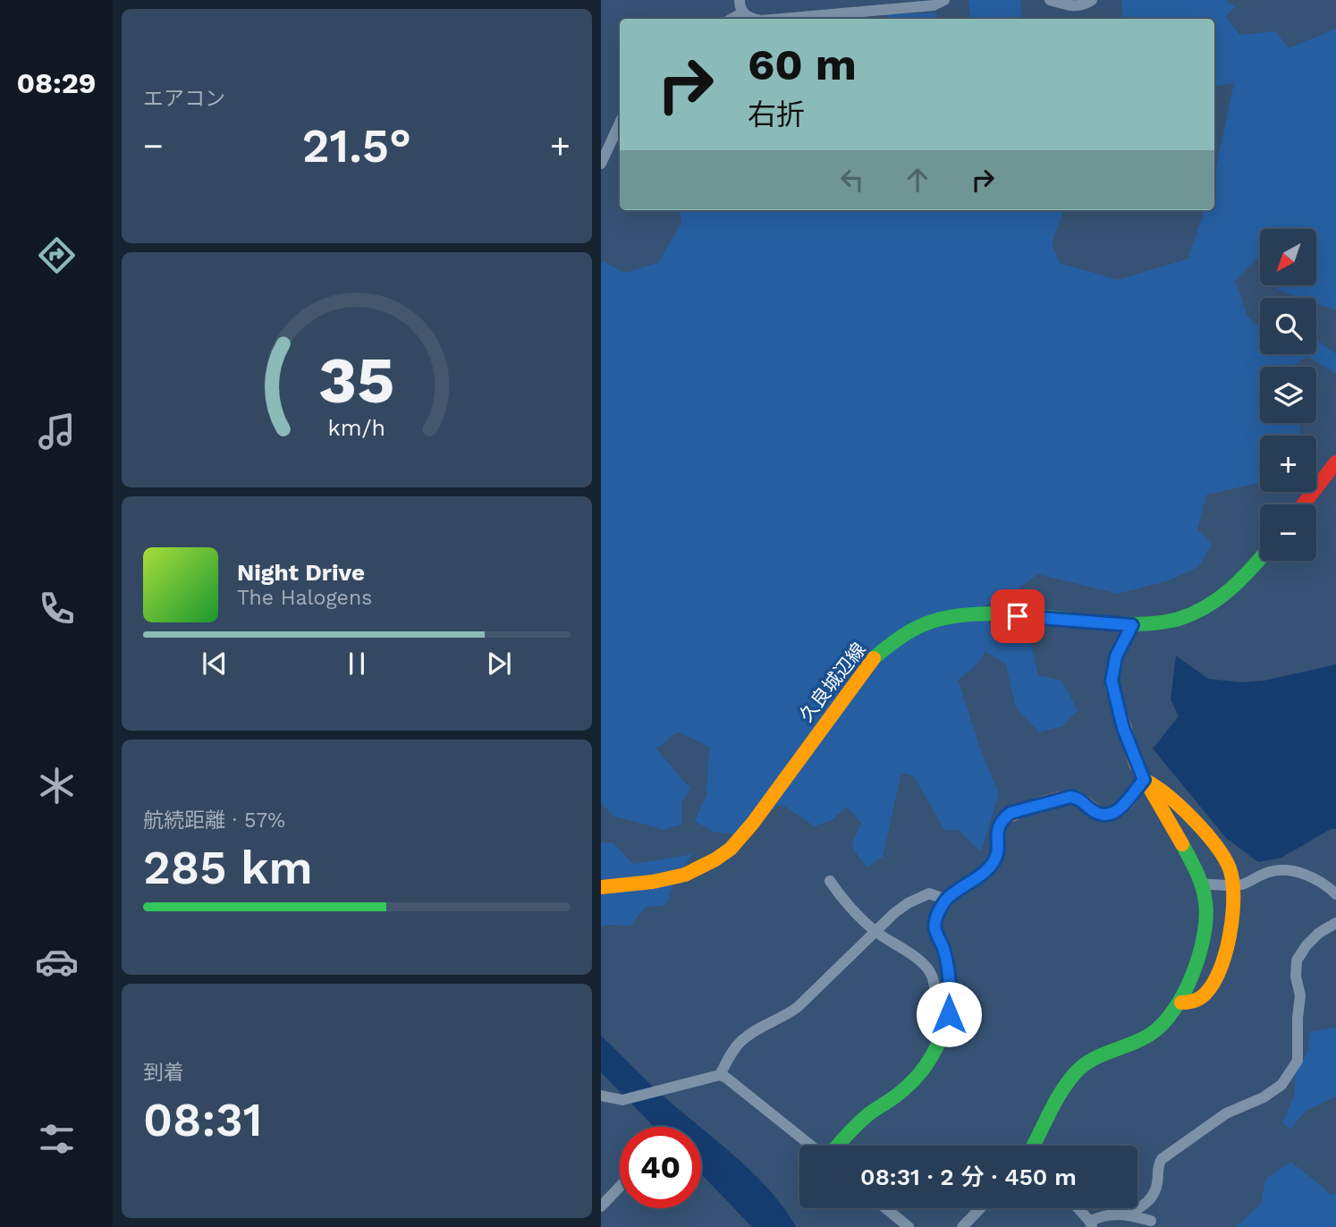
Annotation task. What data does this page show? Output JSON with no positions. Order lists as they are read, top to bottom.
{
  "streets": {
    "street": ["久良城辺線"]
  },
  "north": "bottom left",
  "page": {
    "tabs": "08:29",
    "tile": [
      "エアコン",
      ["航続距離 · 57%", "285 km"],
      ["到着", "08:31"]
    ],
    "turn": ["60 m", "右折"],
    "heat": ["−", "21.5°", "+"],
    "map_buttons": ["+", "−"],
    "song": ["Night Drive", "The Halogens"],
    "limit": "40",
    "trip": "08:31 · 2 分 · 450 m",
    "gauge": ["35", "km/h"]
  }
}
